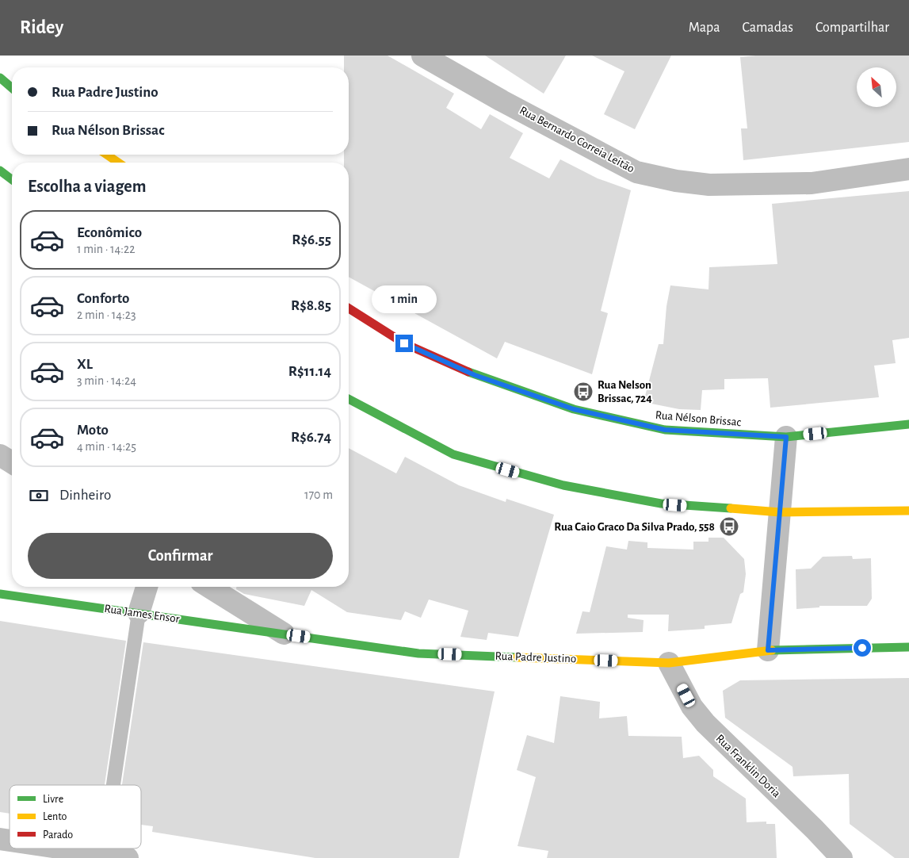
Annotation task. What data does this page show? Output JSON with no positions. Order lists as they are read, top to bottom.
{
  "streets": {
    "street": [
      "Rua Bernardo Correia Leitão",
      "Rua Nélson Brissac",
      "Rua James Ensor",
      "Rua Padre Justino",
      "Rua Franklin Doria"
    ]
  },
  "crossings": [
    ["Rua James Ensor", "Rua Padre Justino"],
    ["Rua Padre Justino", "Rua Franklin Doria"]
  ],
  "places": {
    "bus stop": ["Rua Nelson Brissac, 724", "Rua Caio Graco Da Silva Prado, 558"]
  },
  "legend": ["Livre", "Lento", "Parado"],
  "north": "top left",
  "page": {
    "header": "Ridey",
    "nav": ["Mapa", "Camadas", "Compartilhar"],
    "banner": ["Rua Padre Justino", "Rua Nélson Brissac"],
    "heading": "Escolha a viagem",
    "list": [
      {
        "name": "Econômico",
        "note": "1 min · 14:22",
        "value": "R$6.55"
      },
      {
        "name": "Conforto",
        "note": "2 min · 14:23",
        "value": "R$8.85"
      },
      {
        "name": "XL",
        "note": "3 min · 14:24",
        "value": "R$11.14"
      },
      {
        "name": "Moto",
        "note": "4 min · 14:25",
        "value": "R$6.74"
      }
    ],
    "bubble": "1 min",
    "pay": ["Dinheiro", "170 m"],
    "buttons": "Confirmar"
  }
}
